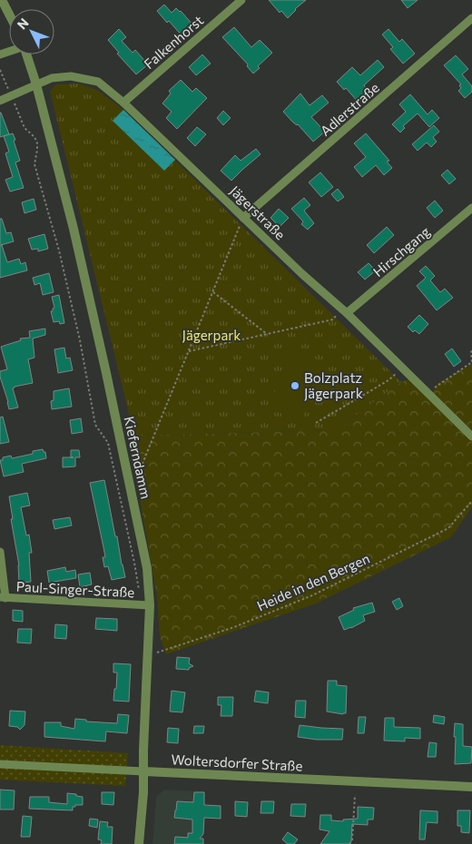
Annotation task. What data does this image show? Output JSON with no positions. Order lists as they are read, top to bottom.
{
  "streets": {
    "street": [
      "Falkenhorst",
      "Adlerstraße",
      "Jägerstraße",
      "Hirschgang",
      "Kieferndamm",
      "Paul-Singer-Straße",
      "Woltersdorfer Straße"
    ],
    "path": ["Heide in den Bergen"]
  },
  "crossings": [
    ["Falkenhorst", "Jägerstraße"],
    ["Adlerstraße", "Jägerstraße"],
    ["Jägerstraße", "Hirschgang"],
    ["Jägerstraße", "Kieferndamm"],
    ["Kieferndamm", "Heide in den Bergen"],
    ["Kieferndamm", "Paul-Singer-Straße"],
    ["Kieferndamm", "Woltersdorfer Straße"]
  ],
  "parks": ["Jägerpark"],
  "places": ["Bolzplatz Jägerpark"],
  "north": "top left"
}
